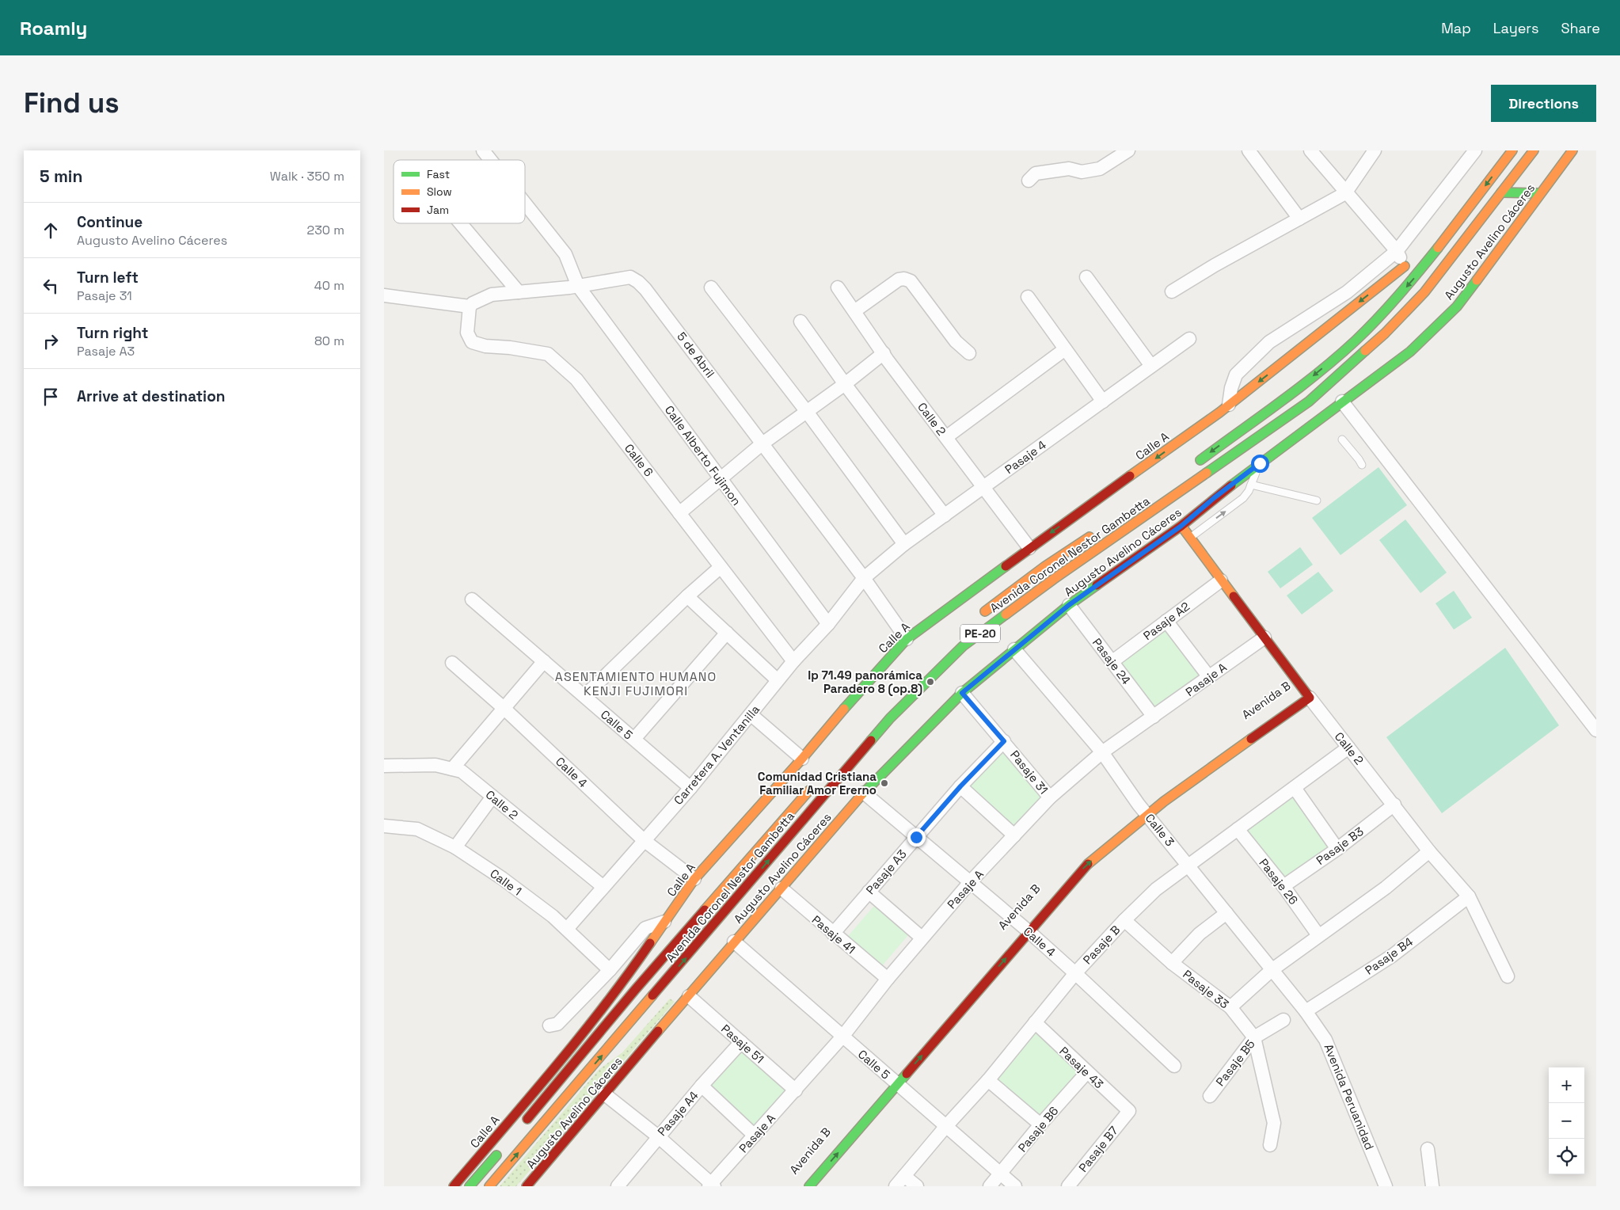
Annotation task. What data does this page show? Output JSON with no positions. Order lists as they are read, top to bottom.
{
  "streets": {
    "main road": [
      "Augusto Avelino Cáceres",
      "Calle 2",
      "Calle A",
      "Avenida Coronel Nestor Gambetta",
      "PE-20",
      "Avenida B"
    ],
    "street": [
      "5 de Abril",
      "Calle Alberto Fujimon",
      "Pasaje 4",
      "Calle 6",
      "Pasaje A2",
      "Pasaje 24",
      "Pasaje A",
      "Calle 5",
      "Carretera A. Ventanilla",
      "Calle 4",
      "Pasaje 31",
      "Calle 3",
      "Pasaje B3",
      "Pasaje A3",
      "Pasaje 26",
      "Calle 1",
      "Pasaje 41",
      "Pasaje B",
      "Pasaje B4",
      "Pasaje 33",
      "Pasaje 51",
      "Pasaje B5",
      "Pasaje 43",
      "Avenida Peruanidad",
      "Pasaje A4",
      "Pasaje B6",
      "Pasaje B7"
    ]
  },
  "crossings": [
    ["Augusto Avelino Cáceres", "Calle 2"],
    ["Augusto Avelino Cáceres", "Pasaje 24"],
    ["Augusto Avelino Cáceres", "Calle 5"],
    ["Augusto Avelino Cáceres", "Calle 4"],
    ["Augusto Avelino Cáceres", "Pasaje 31"],
    ["Augusto Avelino Cáceres", "Calle 3"],
    ["Augusto Avelino Cáceres", "Pasaje 41"],
    ["Augusto Avelino Cáceres", "Pasaje 51"],
    ["5 de Abril", "Calle A"],
    ["5 de Abril", "Calle Alberto Fujimon"],
    ["5 de Abril", "Pasaje 4"],
    ["5 de Abril", "Calle 6"],
    ["5 de Abril", "Carretera A. Ventanilla"],
    ["Calle 2", "Calle A"],
    ["Calle 2", "Pasaje 4"],
    ["Calle 2", "Pasaje A2"],
    ["Calle 2", "Pasaje A"],
    ["Calle 2", "Avenida B"],
    ["Calle 2", "Carretera A. Ventanilla"],
    ["Calle 2", "Pasaje B3"],
    ["Calle 2", "Pasaje B"],
    ["Calle 2", "Pasaje B4"],
    ["Calle A", "Calle 4"],
    ["Calle Alberto Fujimon", "Carretera A. Ventanilla"],
    ["Pasaje 4", "Carretera A. Ventanilla"],
    ["Calle 6", "Carretera A. Ventanilla"],
    ["Pasaje A2", "Pasaje 24"],
    ["Pasaje 24", "Pasaje A"],
    ["Pasaje A", "Calle 5"],
    ["Pasaje A", "Calle 4"],
    ["Pasaje A", "Pasaje 31"],
    ["Pasaje A", "Calle 3"],
    ["Pasaje A", "Pasaje 41"],
    ["Pasaje A", "Pasaje 51"],
    ["Avenida B", "Calle 5"],
    ["Avenida B", "Calle 4"],
    ["Avenida B", "Calle 3"],
    ["Calle 5", "Carretera A. Ventanilla"],
    ["Calle 5", "Pasaje B"],
    ["Calle 5", "Pasaje B6"],
    ["Carretera A. Ventanilla", "Calle 4"],
    ["Carretera A. Ventanilla", "Calle 1"],
    ["Calle 4", "Pasaje A3"],
    ["Calle 4", "Pasaje B"],
    ["Pasaje 31", "Pasaje A3"],
    ["Calle 3", "Pasaje B"],
    ["Calle 3", "Pasaje B4"],
    ["Calle 3", "Avenida Peruanidad"],
    ["Pasaje B3", "Pasaje 26"],
    ["Pasaje A3", "Pasaje 41"],
    ["Pasaje 26", "Pasaje B"],
    ["Pasaje B", "Pasaje 33"],
    ["Pasaje B", "Pasaje 43"],
    ["Pasaje B4", "Avenida Peruanidad"],
    ["Pasaje 33", "Pasaje B5"],
    ["Pasaje 51", "Pasaje A4"],
    ["Pasaje 43", "Pasaje B6"],
    ["Pasaje 43", "Pasaje B7"]
  ],
  "one_way": ["Avenida B"],
  "districts": ["ASENTAMIENTO HUMANO KENJI FUJIMORI"],
  "places": ["Ip 71.49 panorámica Paradero 8 (op.8)", "Comunidad Cristiana Familiar Amor Ererno"],
  "legend": ["Fast", "Slow", "Jam"],
  "page": {
    "header": "Roamly",
    "nav": ["Map", "Layers", "Share"],
    "buttons": "Directions",
    "title": "Find us",
    "heading": ["5 min", "Walk · 350 m"],
    "list": [
      ["Continue", "Augusto Avelino Cáceres", "230 m"],
      ["Turn left", "Pasaje 31", "40 m"],
      ["Turn right", "Pasaje A3", "80 m"],
      "Arrive at destination"
    ],
    "map_buttons": ["+", "−"]
  }
}
